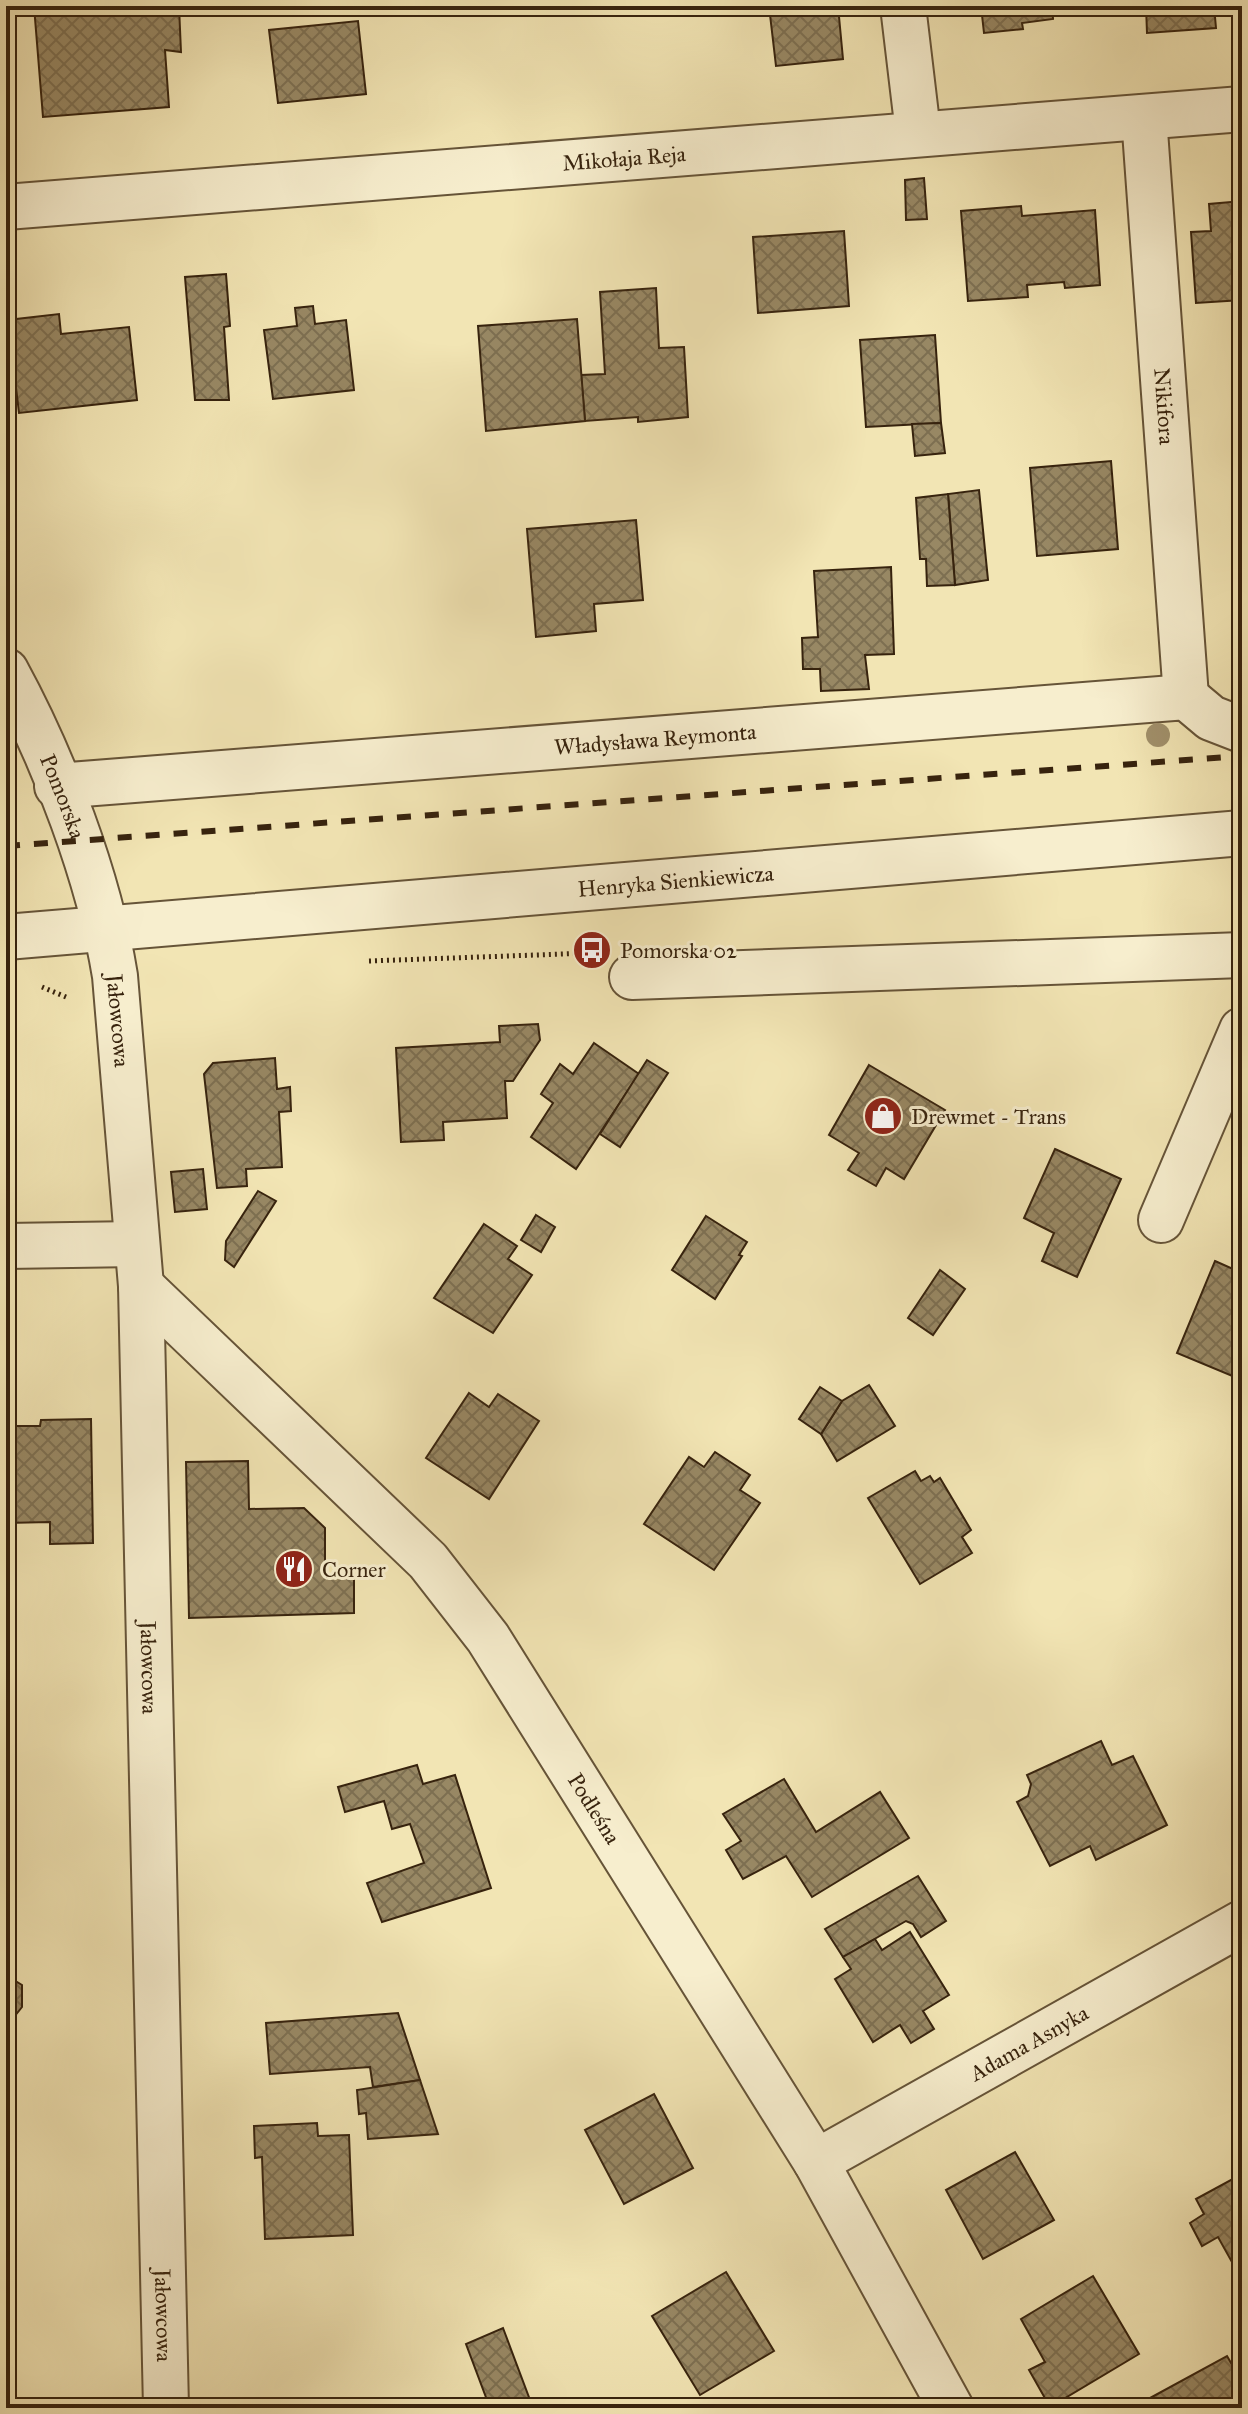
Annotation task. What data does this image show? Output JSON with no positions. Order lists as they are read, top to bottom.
{
  "streets": {
    "street": [
      "Mikołaja Reja",
      "Nikifora",
      "Władysława Reymonta",
      "Pomorska",
      "Henryka Sienkiewicza",
      "Jałowcowa",
      "Podleśna",
      "Adama Asnyka"
    ]
  },
  "crossings": [
    ["Mikołaja Reja", "Nikifora"],
    ["Nikifora", "Władysława Reymonta"],
    ["Władysława Reymonta", "Pomorska"],
    ["Pomorska", "Henryka Sienkiewicza"],
    ["Pomorska", "Jałowcowa"],
    ["Henryka Sienkiewicza", "Jałowcowa"],
    ["Jałowcowa", "Podleśna"],
    ["Podleśna", "Adama Asnyka"]
  ],
  "places": {
    "bus stop": ["Pomorska 02"],
    "shop": ["Drewmet - Trans"],
    "restaurant": ["Corner"]
  }
}
